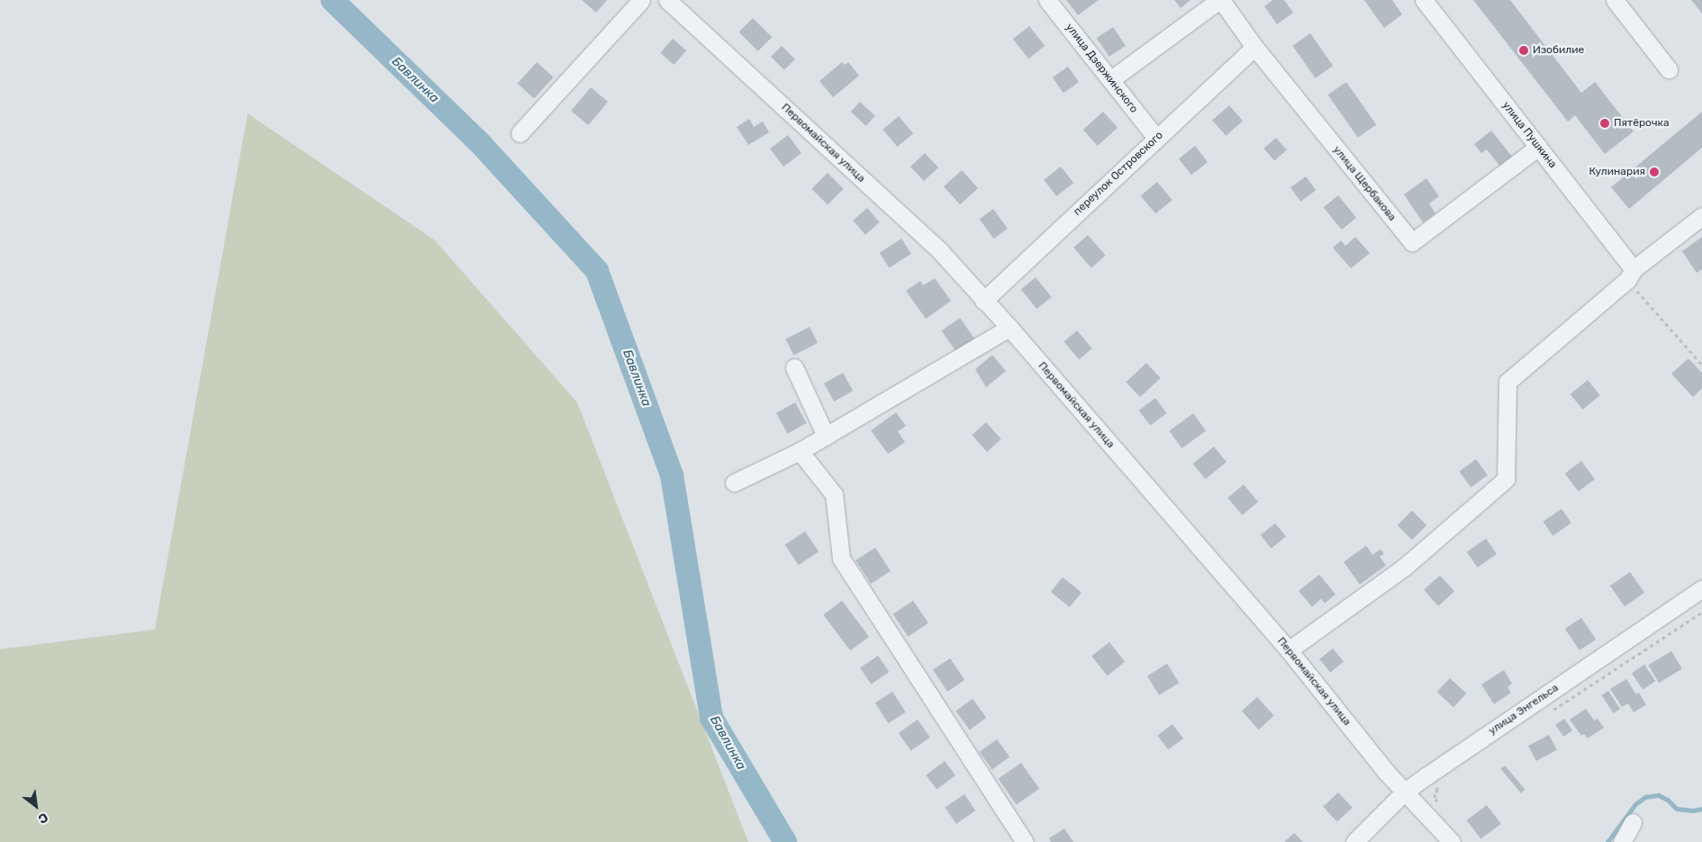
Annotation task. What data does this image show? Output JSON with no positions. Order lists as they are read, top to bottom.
{
  "streets": {
    "street": [
      "улица Дзержинского",
      "улица Пушкина",
      "Первомайская улица",
      "переулок Островского",
      "улица Щербакова",
      "улица Энгельса"
    ]
  },
  "crossings": [
    ["улица Дзержинского", "переулок Островского"],
    ["улица Пушкина", "улица Щербакова"],
    ["Первомайская улица", "переулок Островского"],
    ["Первомайская улица", "улица Энгельса"],
    ["переулок Островского", "улица Щербакова"]
  ],
  "water": ["Бавлинка"],
  "places": ["Изобилие", "Пятёрочка", "Кулинария"],
  "north": "bottom right"
}
